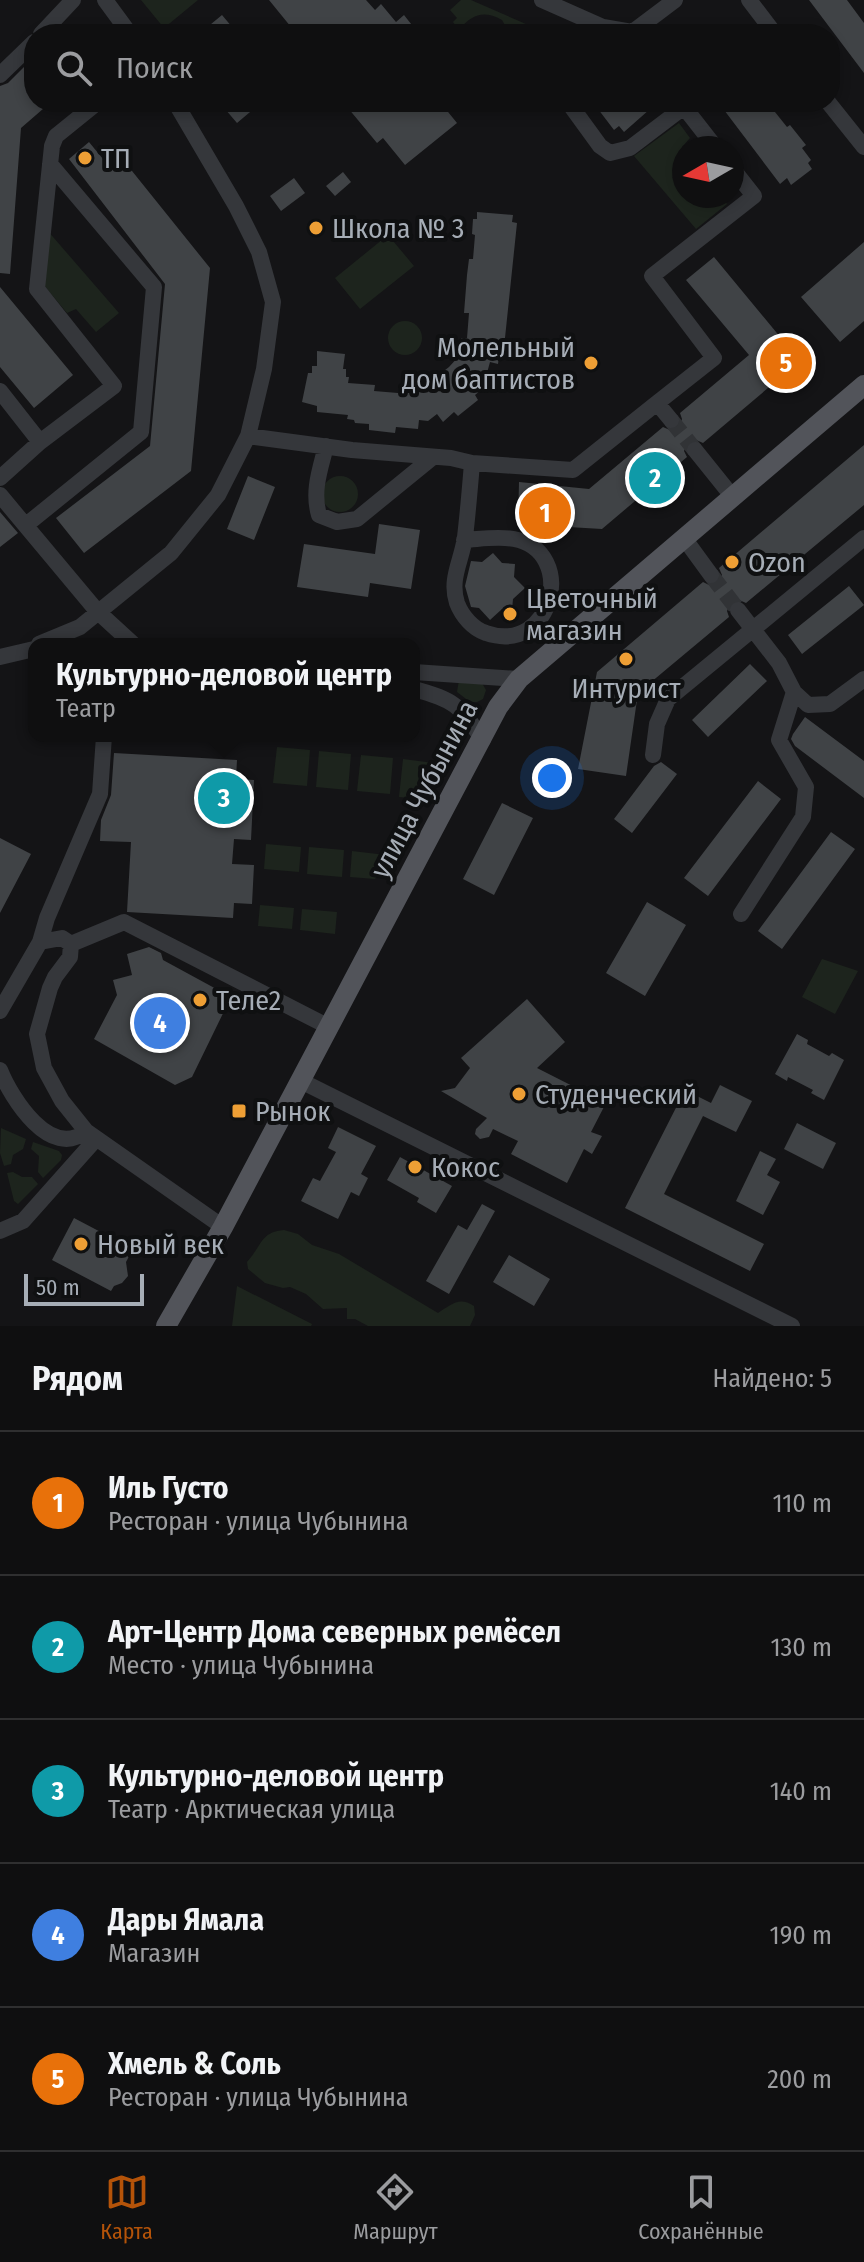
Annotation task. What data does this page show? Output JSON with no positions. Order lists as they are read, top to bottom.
{
  "streets": {
    "main road": ["улица Чубынина"]
  },
  "places": {
    "other": [
      "ТП",
      "Школа № 3",
      "Молельный дом баптистов",
      "Ozon",
      "Цветочный магазин",
      "Интурист",
      "Теле2",
      "Студенческий",
      "Кокос",
      "Новый век"
    ],
    "transit": ["Рынок"]
  },
  "scale_bar": "50 m",
  "north": "left",
  "page": {
    "search": "Поиск",
    "pins": [
      "5",
      "2",
      "1",
      "3",
      "4"
    ],
    "popup": ["Культурно-деловой центр", "Театр"],
    "scale": "50 m",
    "heading": ["Рядом", "Найдено: 5"],
    "list": [
      {
        "mark": "1",
        "name": "Иль Густо",
        "note": "Ресторан · улица Чубынина",
        "value": "110 m"
      },
      {
        "mark": "2",
        "name": "Арт-Центр Дома северных ремёсел",
        "note": "Место · улица Чубынина",
        "value": "130 m"
      },
      {
        "mark": "3",
        "name": "Культурно-деловой центр",
        "note": "Театр · Арктическая улица",
        "value": "140 m"
      },
      {
        "mark": "4",
        "name": "Дары Ямала",
        "note": "Магазин",
        "value": "190 m"
      },
      {
        "mark": "5",
        "name": "Хмель & Соль",
        "note": "Ресторан · улица Чубынина",
        "value": "200 m"
      }
    ],
    "nav": ["Карта", "Маршрут", "Сохранённые"]
  }
}
